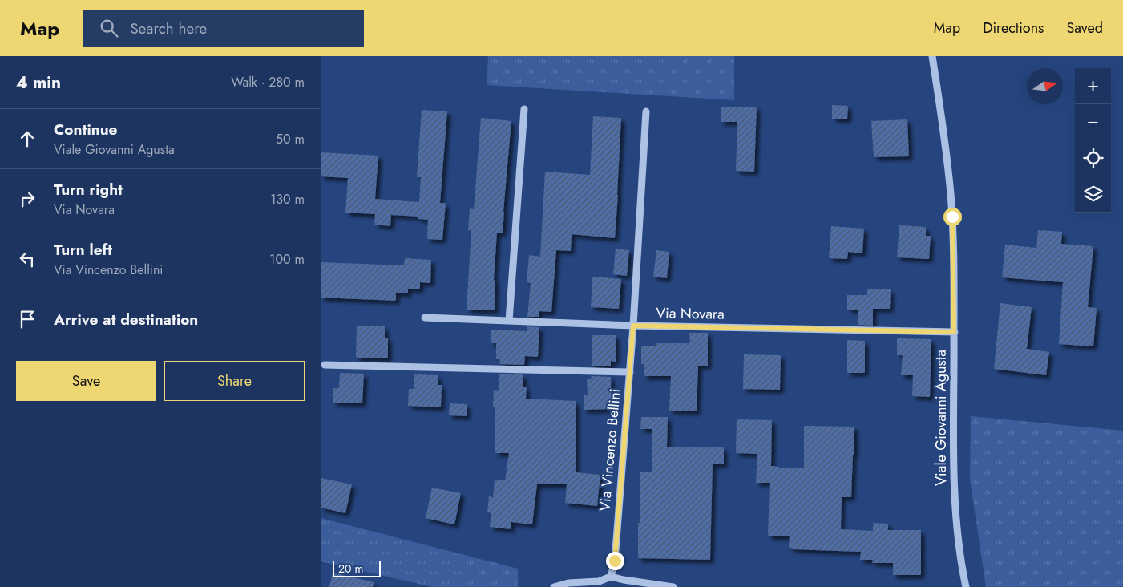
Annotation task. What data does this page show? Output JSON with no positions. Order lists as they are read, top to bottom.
{
  "streets": {
    "street": ["Via Novara", "Viale Giovanni Agusta", "Via Vincenzo Bellini"]
  },
  "crossings": [
    ["Via Novara", "Viale Giovanni Agusta"],
    ["Via Novara", "Via Vincenzo Bellini"]
  ],
  "scale_bar": "20 m",
  "north": "right",
  "page": {
    "header": "Map",
    "search": "Search here",
    "nav": ["Map", "Directions", "Saved"],
    "heading": ["4 min", "Walk · 280 m"],
    "map_buttons": ["+", "−"],
    "list": [
      ["Continue", "Viale Giovanni Agusta", "50 m"],
      ["Turn right", "Via Novara", "130 m"],
      ["Turn left", "Via Vincenzo Bellini", "100 m"],
      "Arrive at destination"
    ],
    "buttons": ["Save", "Share"],
    "scale": "20 m"
  }
}
